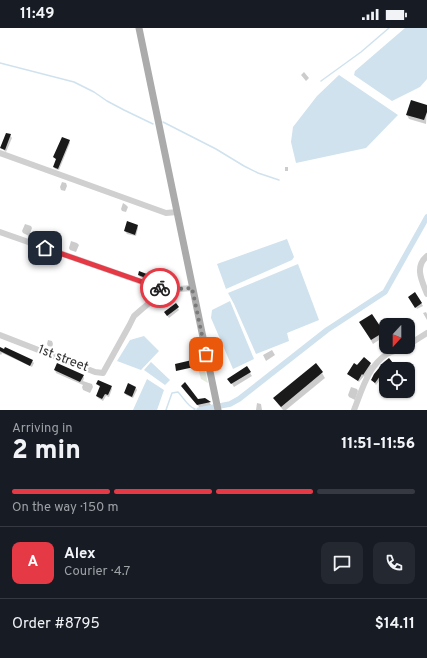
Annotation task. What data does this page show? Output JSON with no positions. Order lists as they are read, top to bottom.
{
  "streets": {
    "street": ["1st street"]
  },
  "north": "bottom",
  "page": {
    "status": "11:49",
    "heading": ["2 min", "Arriving in", "11:51–11:56"],
    "panel": [
      "Alex",
      "Courier · 4.7",
      "Order #8795",
      "$14.11"
    ],
    "bar": "On the way · 150 m",
    "round": "A"
  }
}
